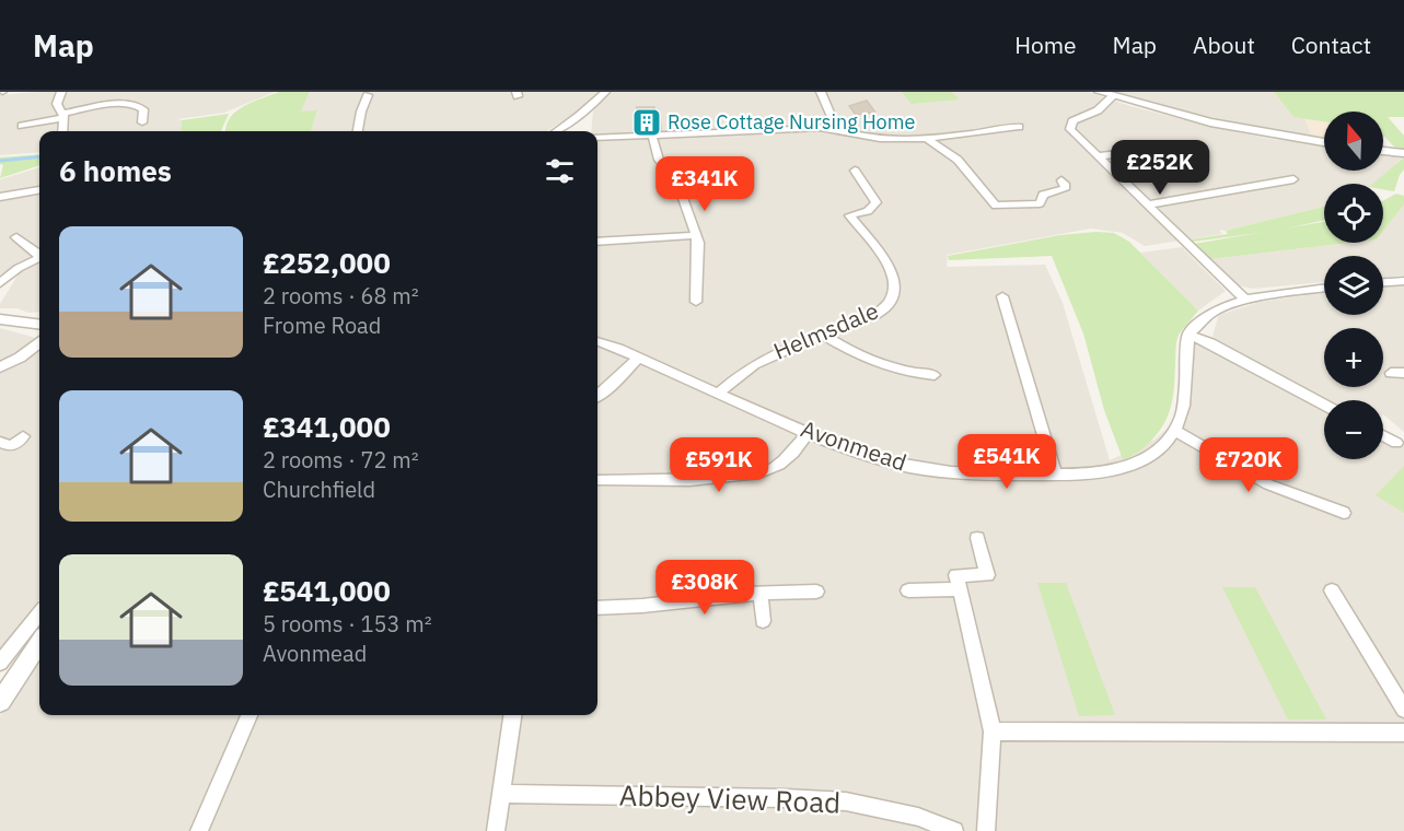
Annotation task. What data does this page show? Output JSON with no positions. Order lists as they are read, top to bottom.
{
  "streets": {
    "street": ["Helmsdale", "Avonmead", "Abbey View Road"]
  },
  "crossings": [
    ["Helmsdale", "Avonmead"]
  ],
  "places": {
    "building": ["Rose Cottage Nursing Home"]
  },
  "north": "top",
  "page": {
    "header": "Map",
    "nav": [
      "Home",
      "Map",
      "About",
      "Contact"
    ],
    "map_buttons": ["+", "−"],
    "heading": "6 homes",
    "price": [
      "£252K",
      "£341K",
      "£541K",
      "£591K",
      "£720K",
      "£308K"
    ],
    "list": [
      {
        "name": "£252,000",
        "note": "2 rooms · 68 m² · Frome Road"
      },
      {
        "name": "£341,000",
        "note": "2 rooms · 72 m² · Churchfield"
      },
      {
        "name": "£541,000",
        "note": "5 rooms · 153 m² · Avonmead"
      }
    ]
  }
}
